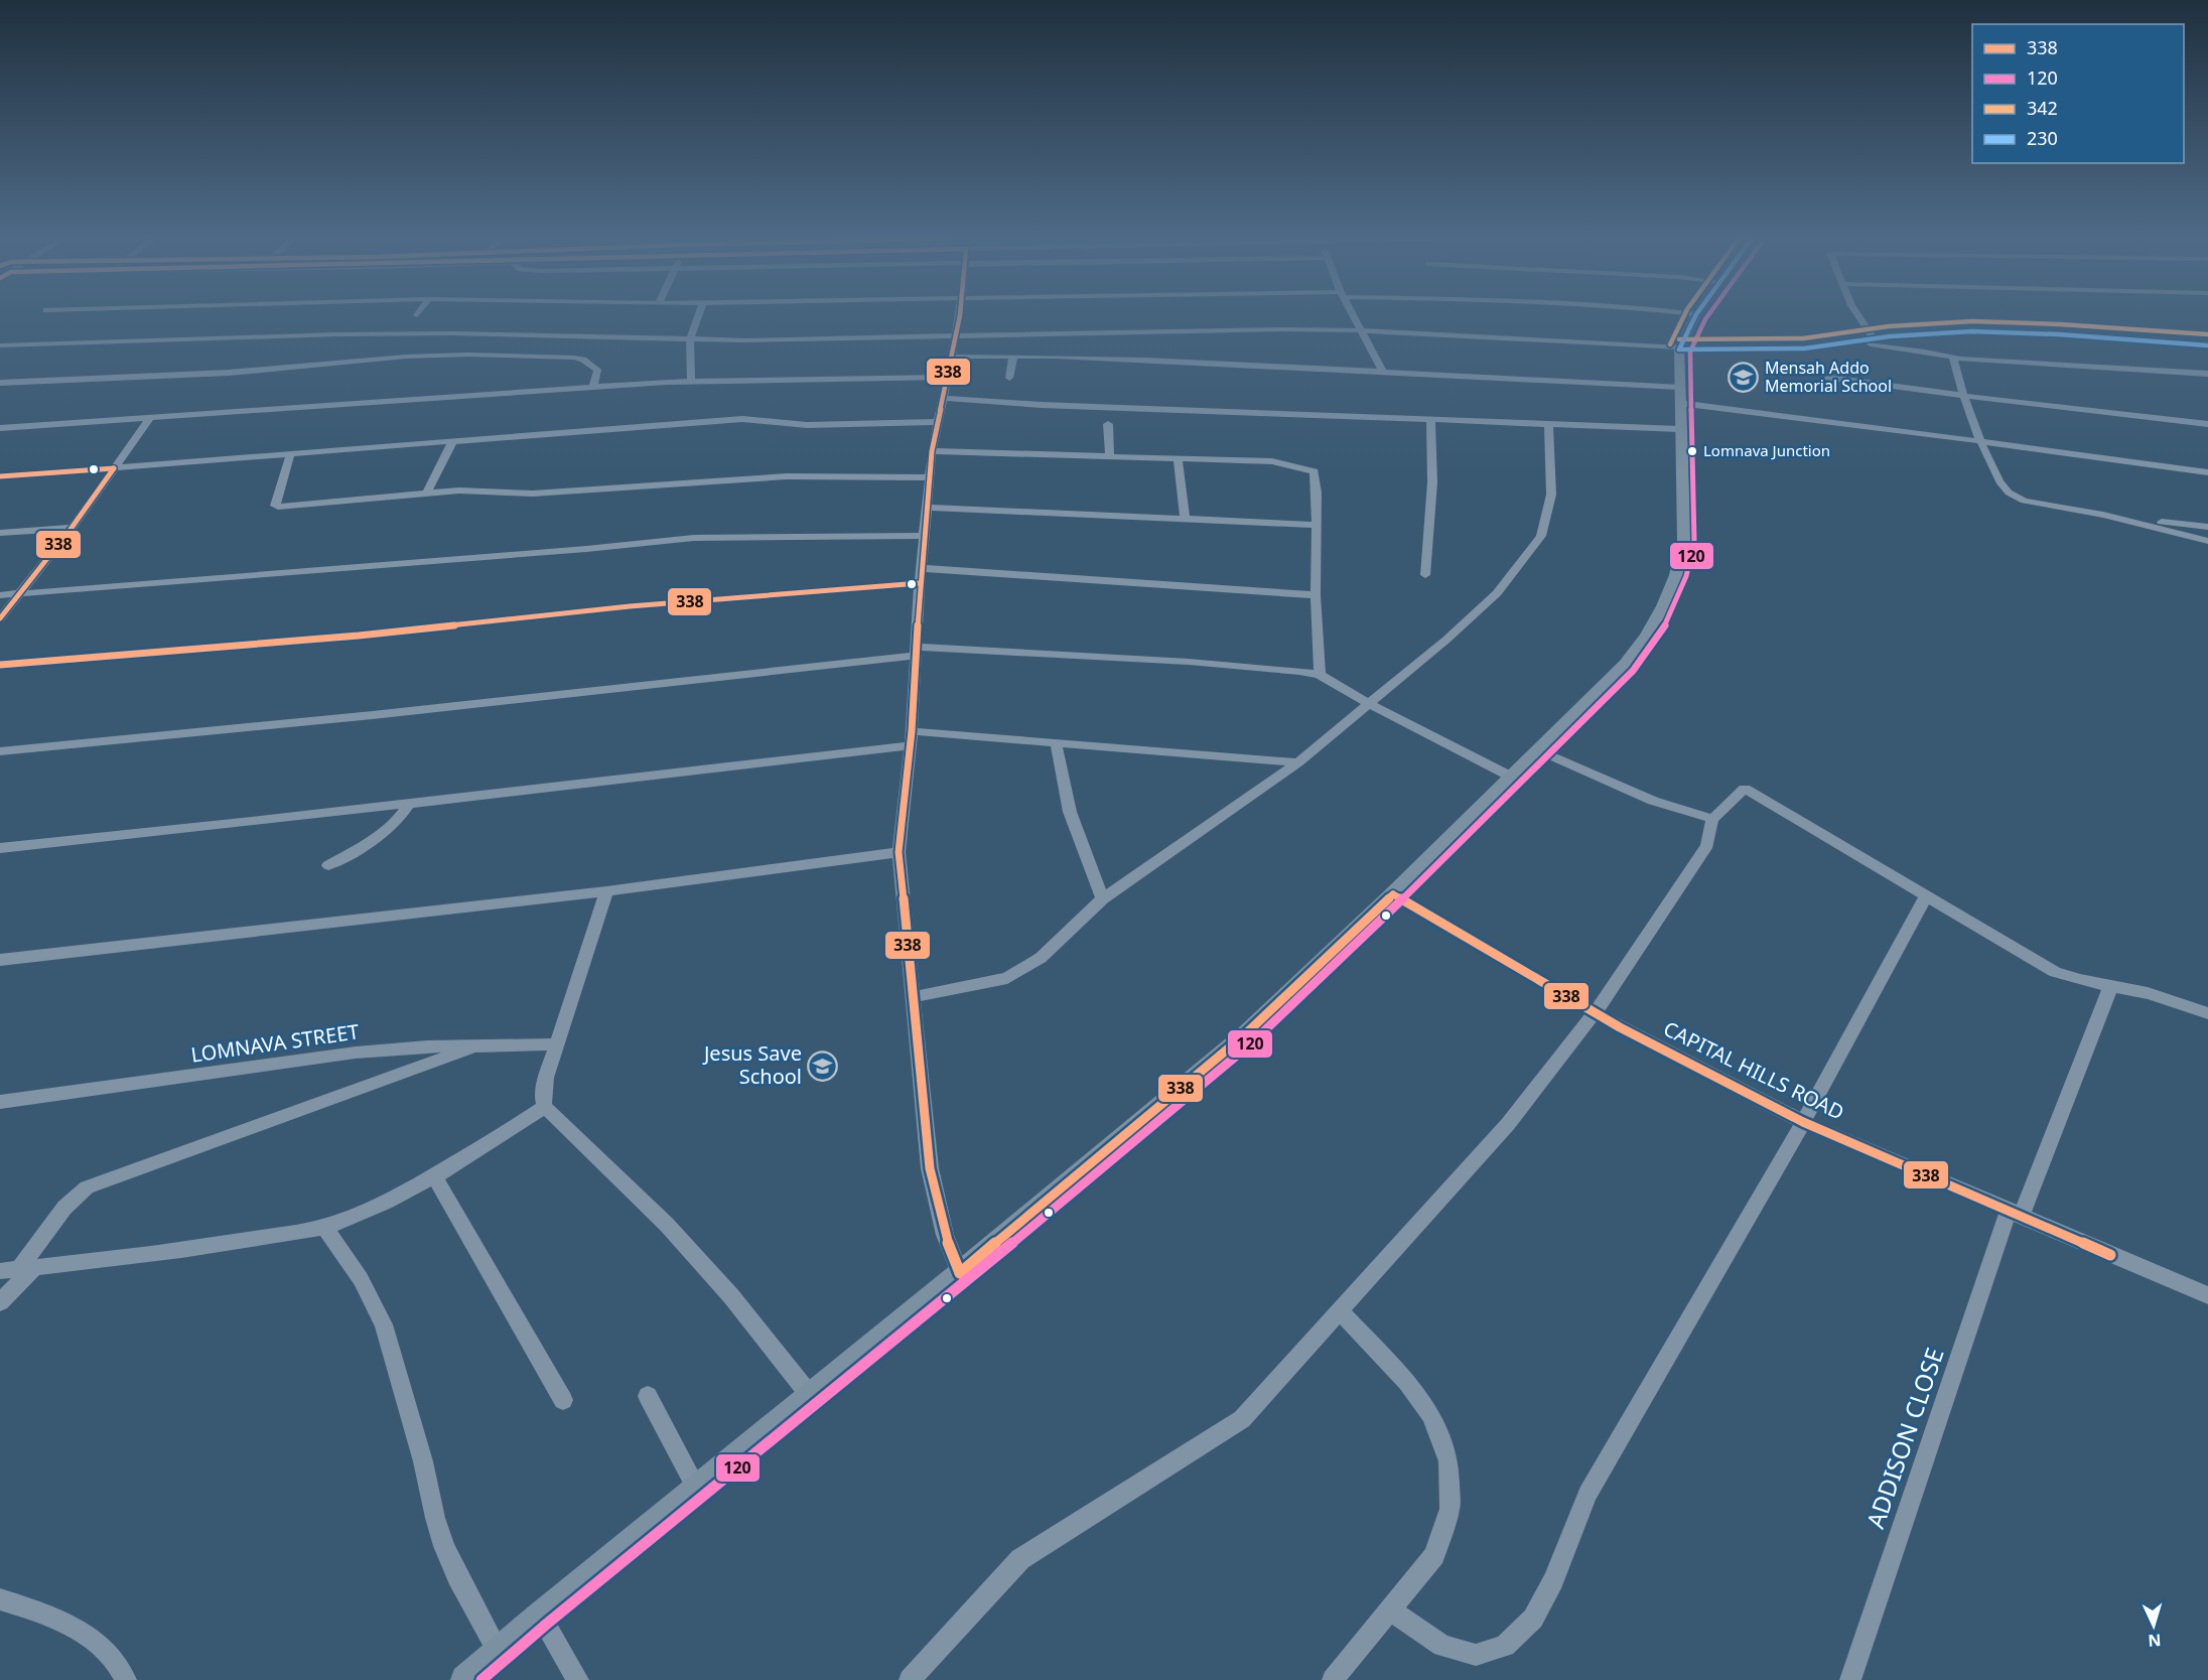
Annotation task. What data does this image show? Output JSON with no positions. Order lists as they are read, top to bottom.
{
  "streets": {
    "street": ["LOMNAVA STREET", "CAPITAL HILLS ROAD", "ADDISON CLOSE"]
  },
  "crossings": [
    ["CAPITAL HILLS ROAD", "ADDISON CLOSE"]
  ],
  "places": {
    "school or university": ["Mensah Addo Memorial School", "Jesus Save School"],
    "other": ["Lomnava Junction"]
  },
  "lines": [
    "transit line 338",
    "transit line 120",
    "transit line 342",
    "transit line 230"
  ],
  "legend": [
    "338",
    "120",
    "342",
    "230"
  ],
  "north": "bottom"
}
